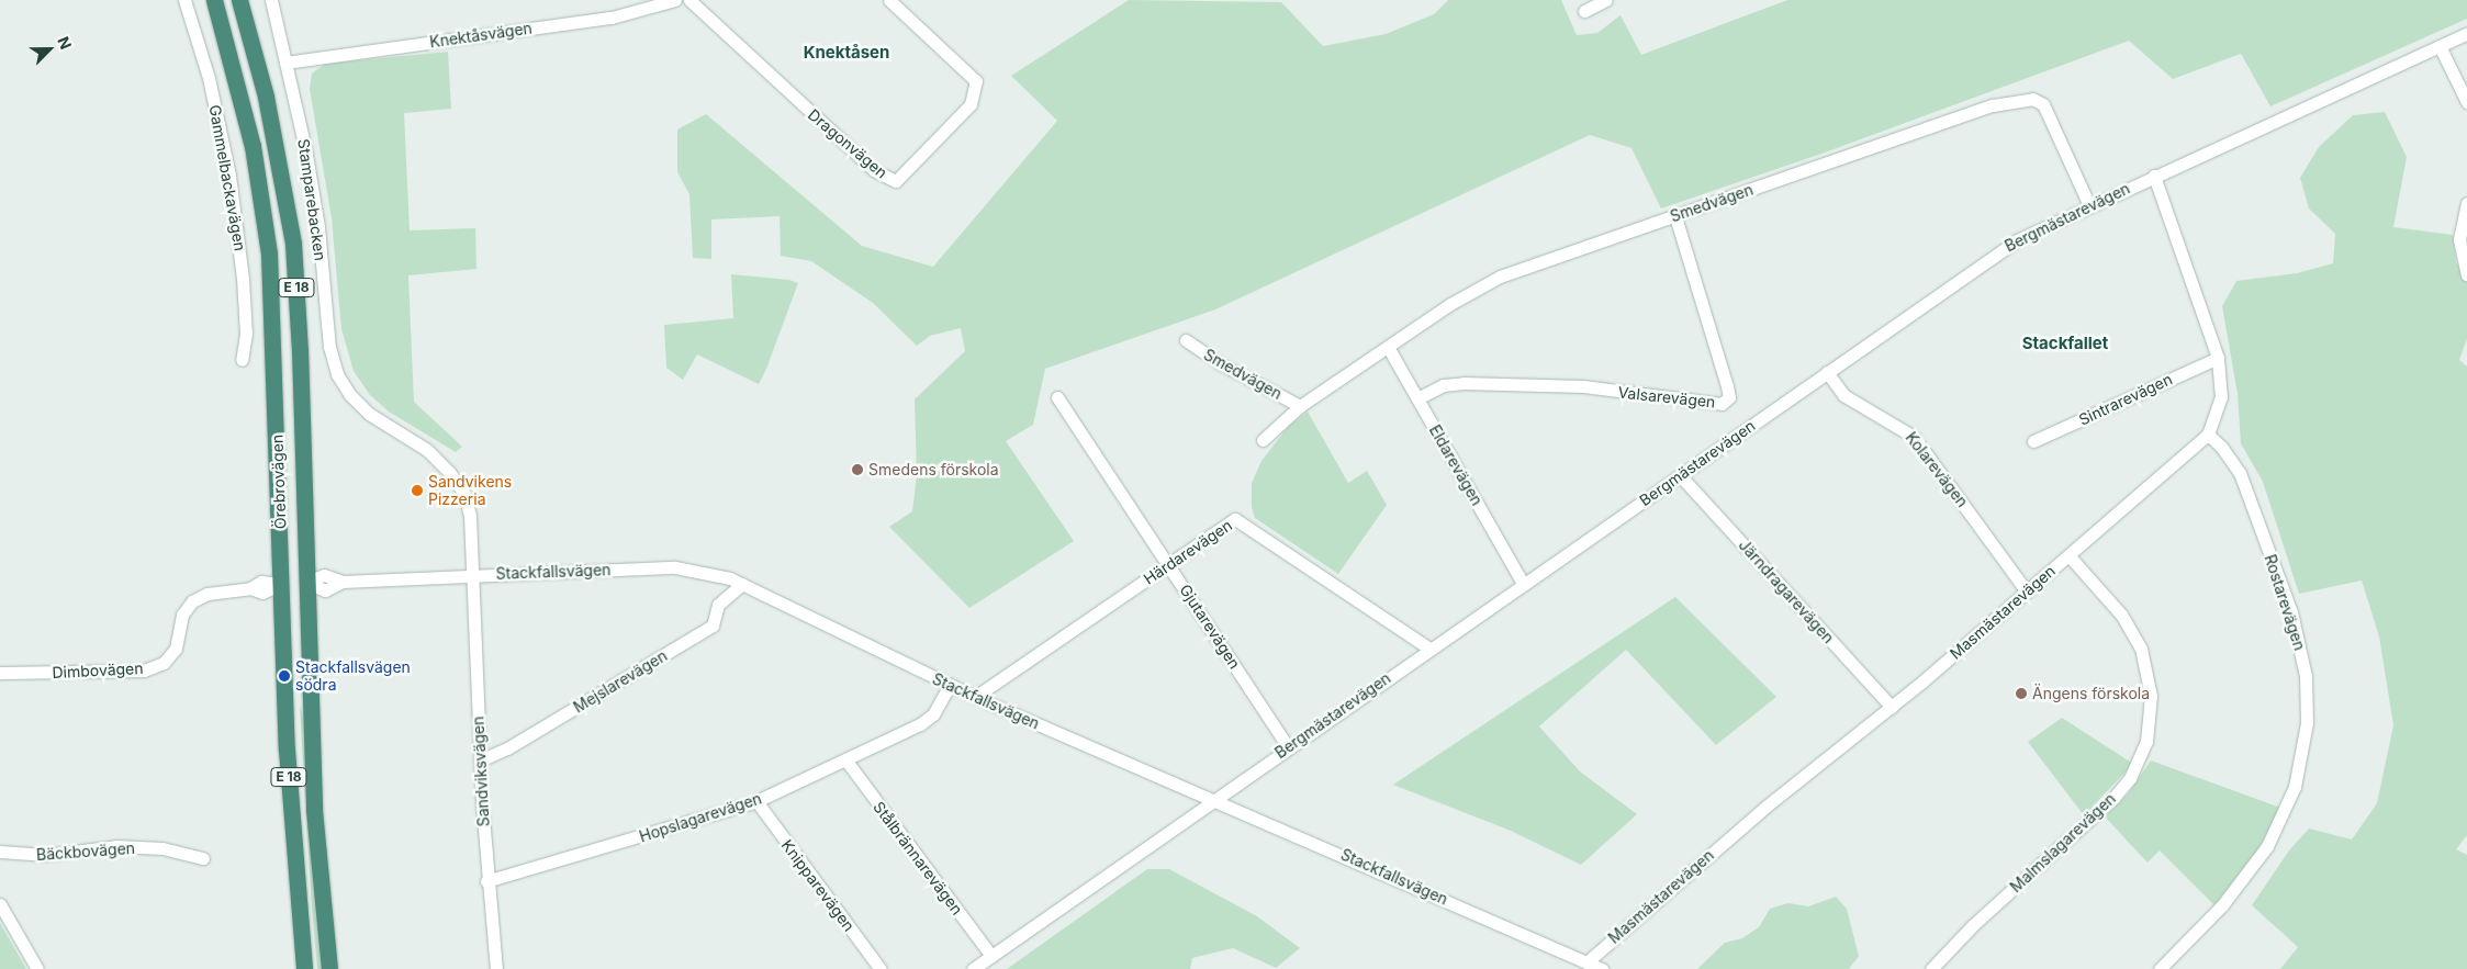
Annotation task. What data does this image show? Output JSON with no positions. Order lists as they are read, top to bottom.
{
  "streets": {
    "highway": ["E 18", "Örebrovägen"],
    "street": [
      "Knektåsvägen",
      "Dragonvägen",
      "Gammelbackavägen",
      "Stamparebacken",
      "Smedvägen",
      "Bergmästarevägen",
      "Valsarevägen",
      "Sintrarevägen",
      "Eldarevägen",
      "Kolarevägen",
      "Härdarevägen",
      "Stackfallsvägen",
      "Järndragarevägen",
      "Rostarevägen",
      "Masmästarevägen",
      "Gjutarevägen",
      "Dimbovägen",
      "Mejslarevägen",
      "Sandviksvägen",
      "Hopslagarevägen",
      "Malmslagarevägen",
      "Bäckbovägen",
      "Stålbrännarevägen",
      "Knipparevägen"
    ]
  },
  "crossings": [
    ["Knektåsvägen", "Stamparebacken"],
    ["Stamparebacken", "Stackfallsvägen"],
    ["Stamparebacken", "Sandviksvägen"],
    ["Smedvägen", "Bergmästarevägen"],
    ["Smedvägen", "Valsarevägen"],
    ["Smedvägen", "Eldarevägen"],
    ["Bergmästarevägen", "Eldarevägen"],
    ["Bergmästarevägen", "Kolarevägen"],
    ["Bergmästarevägen", "Härdarevägen"],
    ["Bergmästarevägen", "Stackfallsvägen"],
    ["Bergmästarevägen", "Järndragarevägen"],
    ["Bergmästarevägen", "Masmästarevägen"],
    ["Bergmästarevägen", "Gjutarevägen"],
    ["Bergmästarevägen", "Stålbrännarevägen"],
    ["Valsarevägen", "Eldarevägen"],
    ["Sintrarevägen", "Masmästarevägen"],
    ["Kolarevägen", "Masmästarevägen"],
    ["Örebrovägen", "Stackfallsvägen"],
    ["Örebrovägen", "Dimbovägen"],
    ["Härdarevägen", "Stackfallsvägen"],
    ["Härdarevägen", "Gjutarevägen"],
    ["Stackfallsvägen", "Masmästarevägen"],
    ["Stackfallsvägen", "Mejslarevägen"],
    ["Stackfallsvägen", "Sandviksvägen"],
    ["Stackfallsvägen", "Hopslagarevägen"],
    ["Järndragarevägen", "Masmästarevägen"],
    ["Rostarevägen", "Masmästarevägen"],
    ["Masmästarevägen", "Malmslagarevägen"],
    ["Mejslarevägen", "Sandviksvägen"],
    ["Sandviksvägen", "Hopslagarevägen"],
    ["Hopslagarevägen", "Stålbrännarevägen"],
    ["Hopslagarevägen", "Knipparevägen"]
  ],
  "districts": ["Knektåsen", "Stackfallet"],
  "places": [
    "Smedens förskola",
    "Sandvikens Pizzeria",
    "Stackfallsvägen södra",
    "Ängens förskola"
  ],
  "north": "top right"
}
